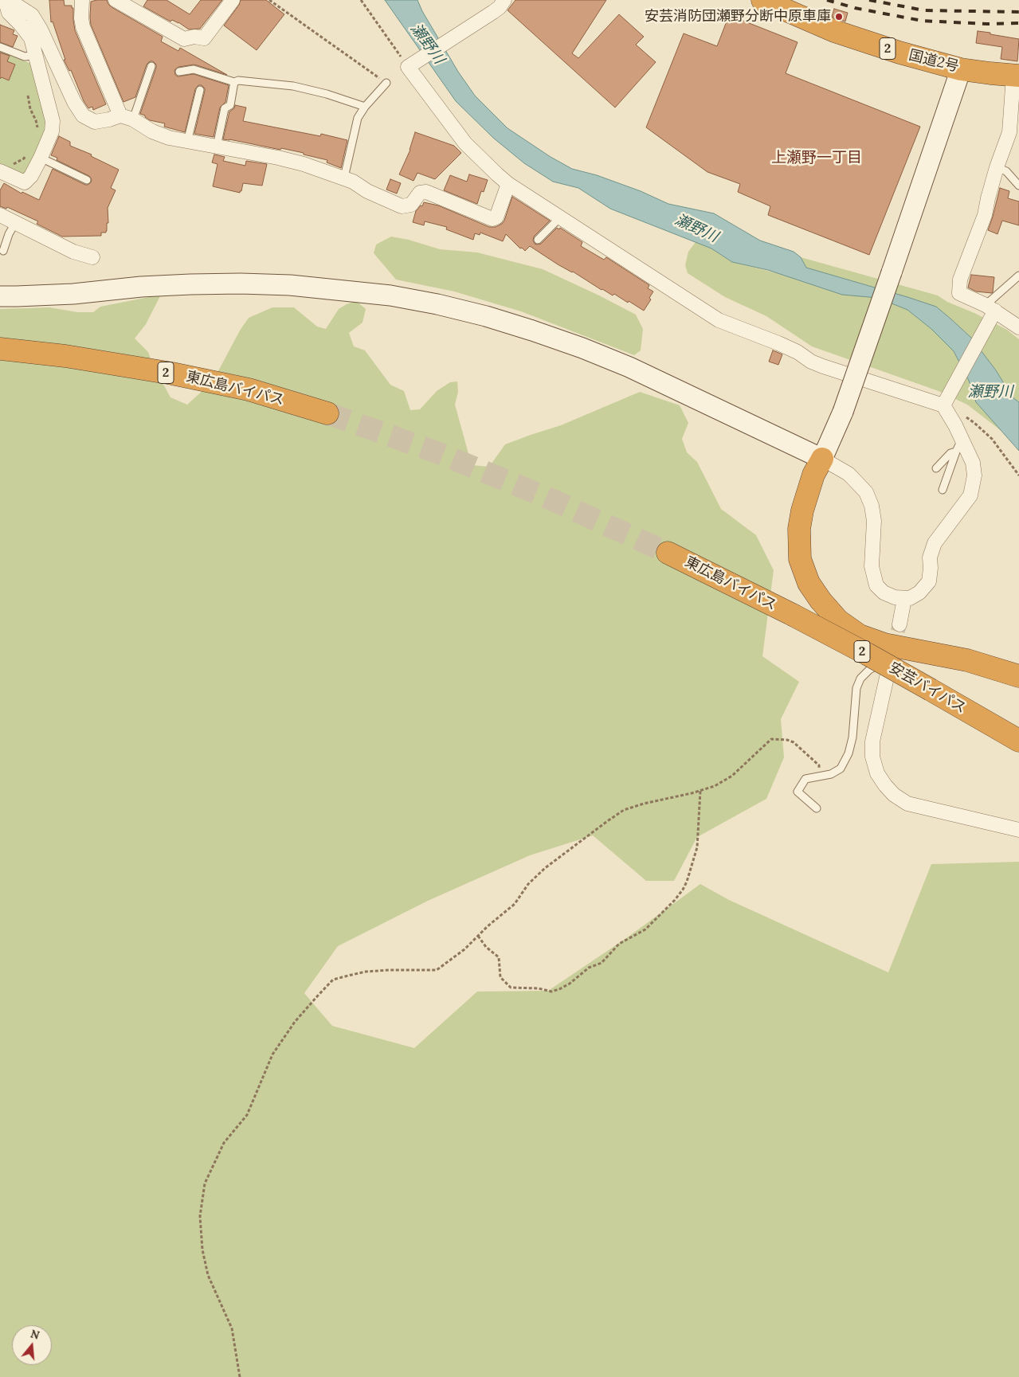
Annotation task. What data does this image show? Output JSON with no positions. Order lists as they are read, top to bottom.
{
  "streets": {
    "highway": [
      "2",
      "国道2号",
      "東広島バイパス",
      "安芸バイパス"
    ]
  },
  "crossings": [
    ["東広島バイパス", "安芸バイパス"]
  ],
  "districts": ["上瀬野一丁目"],
  "water": ["瀬野川"],
  "places": ["安芸消防団瀬野分断中原車庫"],
  "north": "top"
}
